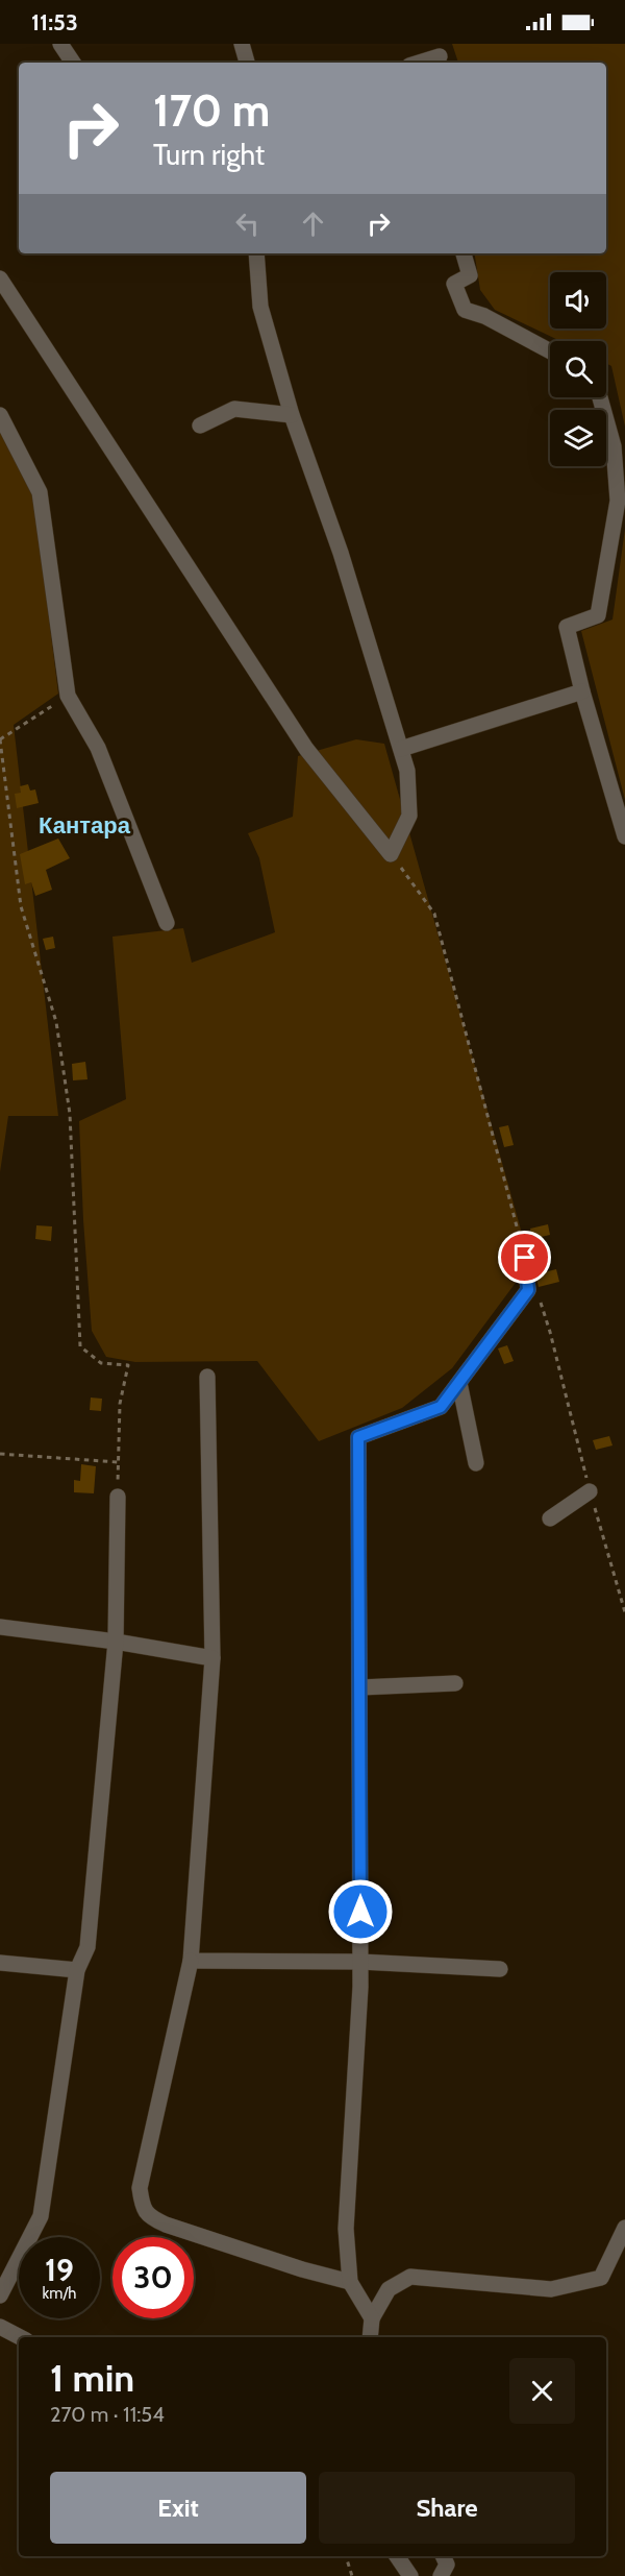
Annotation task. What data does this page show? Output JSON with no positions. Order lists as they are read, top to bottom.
{
  "districts": ["Кантара"],
  "page": {
    "status": "11:53",
    "turn": ["170 m", "Turn right"],
    "speed": "19 km/h",
    "limit": "30",
    "heading": ["1 min", "270 m · 11:54"],
    "buttons": ["Exit", "Share"]
  }
}
